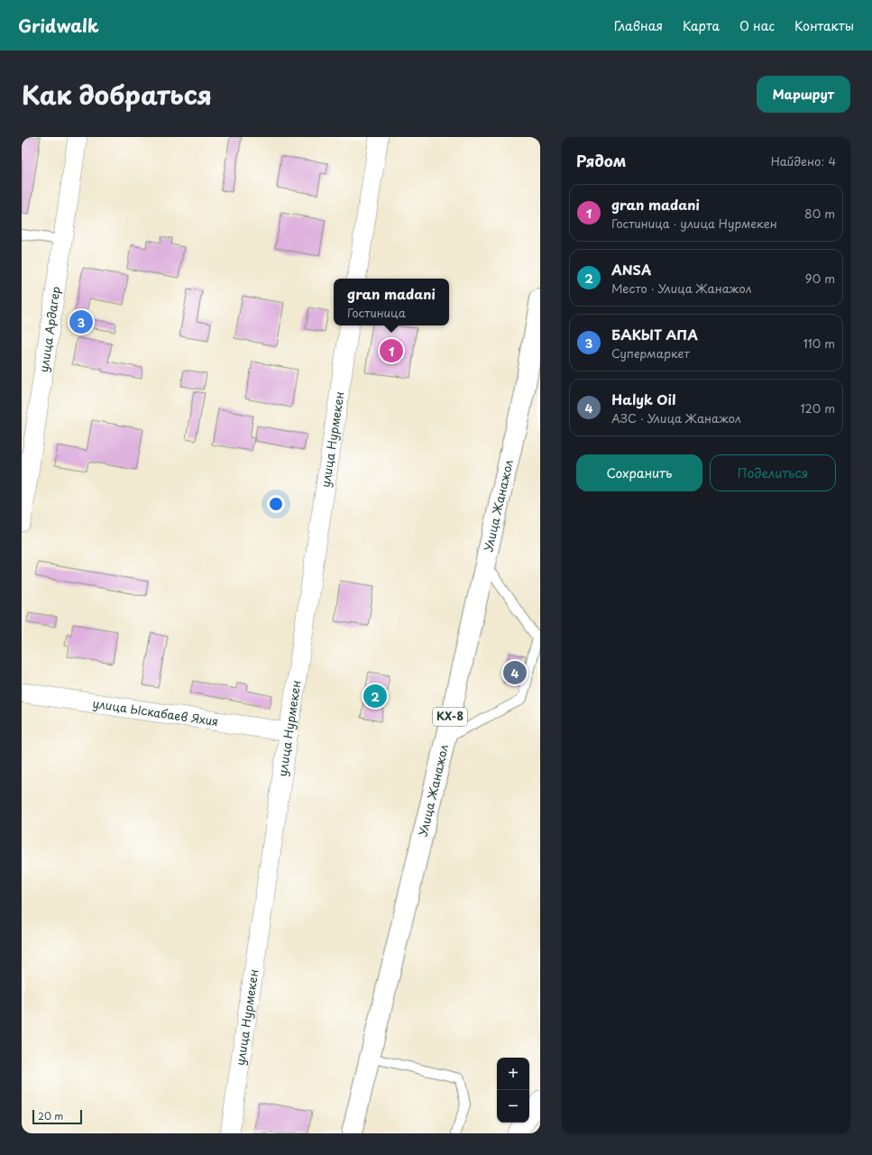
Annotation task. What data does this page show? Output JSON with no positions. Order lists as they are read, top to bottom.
{
  "streets": {
    "main road": ["Улица Жанажол", "КХ-8"],
    "street": ["улица Ардагер", "улица Нурмекен", "улица Ыскабаев Яхия"]
  },
  "crossings": [
    ["улица Нурмекен", "улица Ыскабаев Яхия"]
  ],
  "scale_bar": "20 m",
  "page": {
    "header": "Gridwalk",
    "nav": [
      "Главная",
      "Карта",
      "О нас",
      "Контакты"
    ],
    "title": "Как добраться",
    "buttons": [
      "Маршрут",
      ["Сохранить", "Поделиться"]
    ],
    "heading": ["Рядом", "Найдено: 4"],
    "list": [
      {
        "mark": "1",
        "name": "gran madani",
        "note": "Гостиница · улица Нурмекен",
        "value": "80 m"
      },
      {
        "mark": "2",
        "name": "ANSA",
        "note": "Место · Улица Жанажол",
        "value": "90 m"
      },
      {
        "mark": "3",
        "name": "БАКЫТ АПА",
        "note": "Супермаркет",
        "value": "110 m"
      },
      {
        "mark": "4",
        "name": "Halyk Oil",
        "note": "АЗС · Улица Жанажол",
        "value": "120 m"
      }
    ],
    "popup": ["gran madani", "Гостиница"],
    "pins": [
      "3",
      "1",
      "4",
      "2"
    ],
    "map_buttons": ["+", "−"],
    "scale": "20 m"
  }
}
